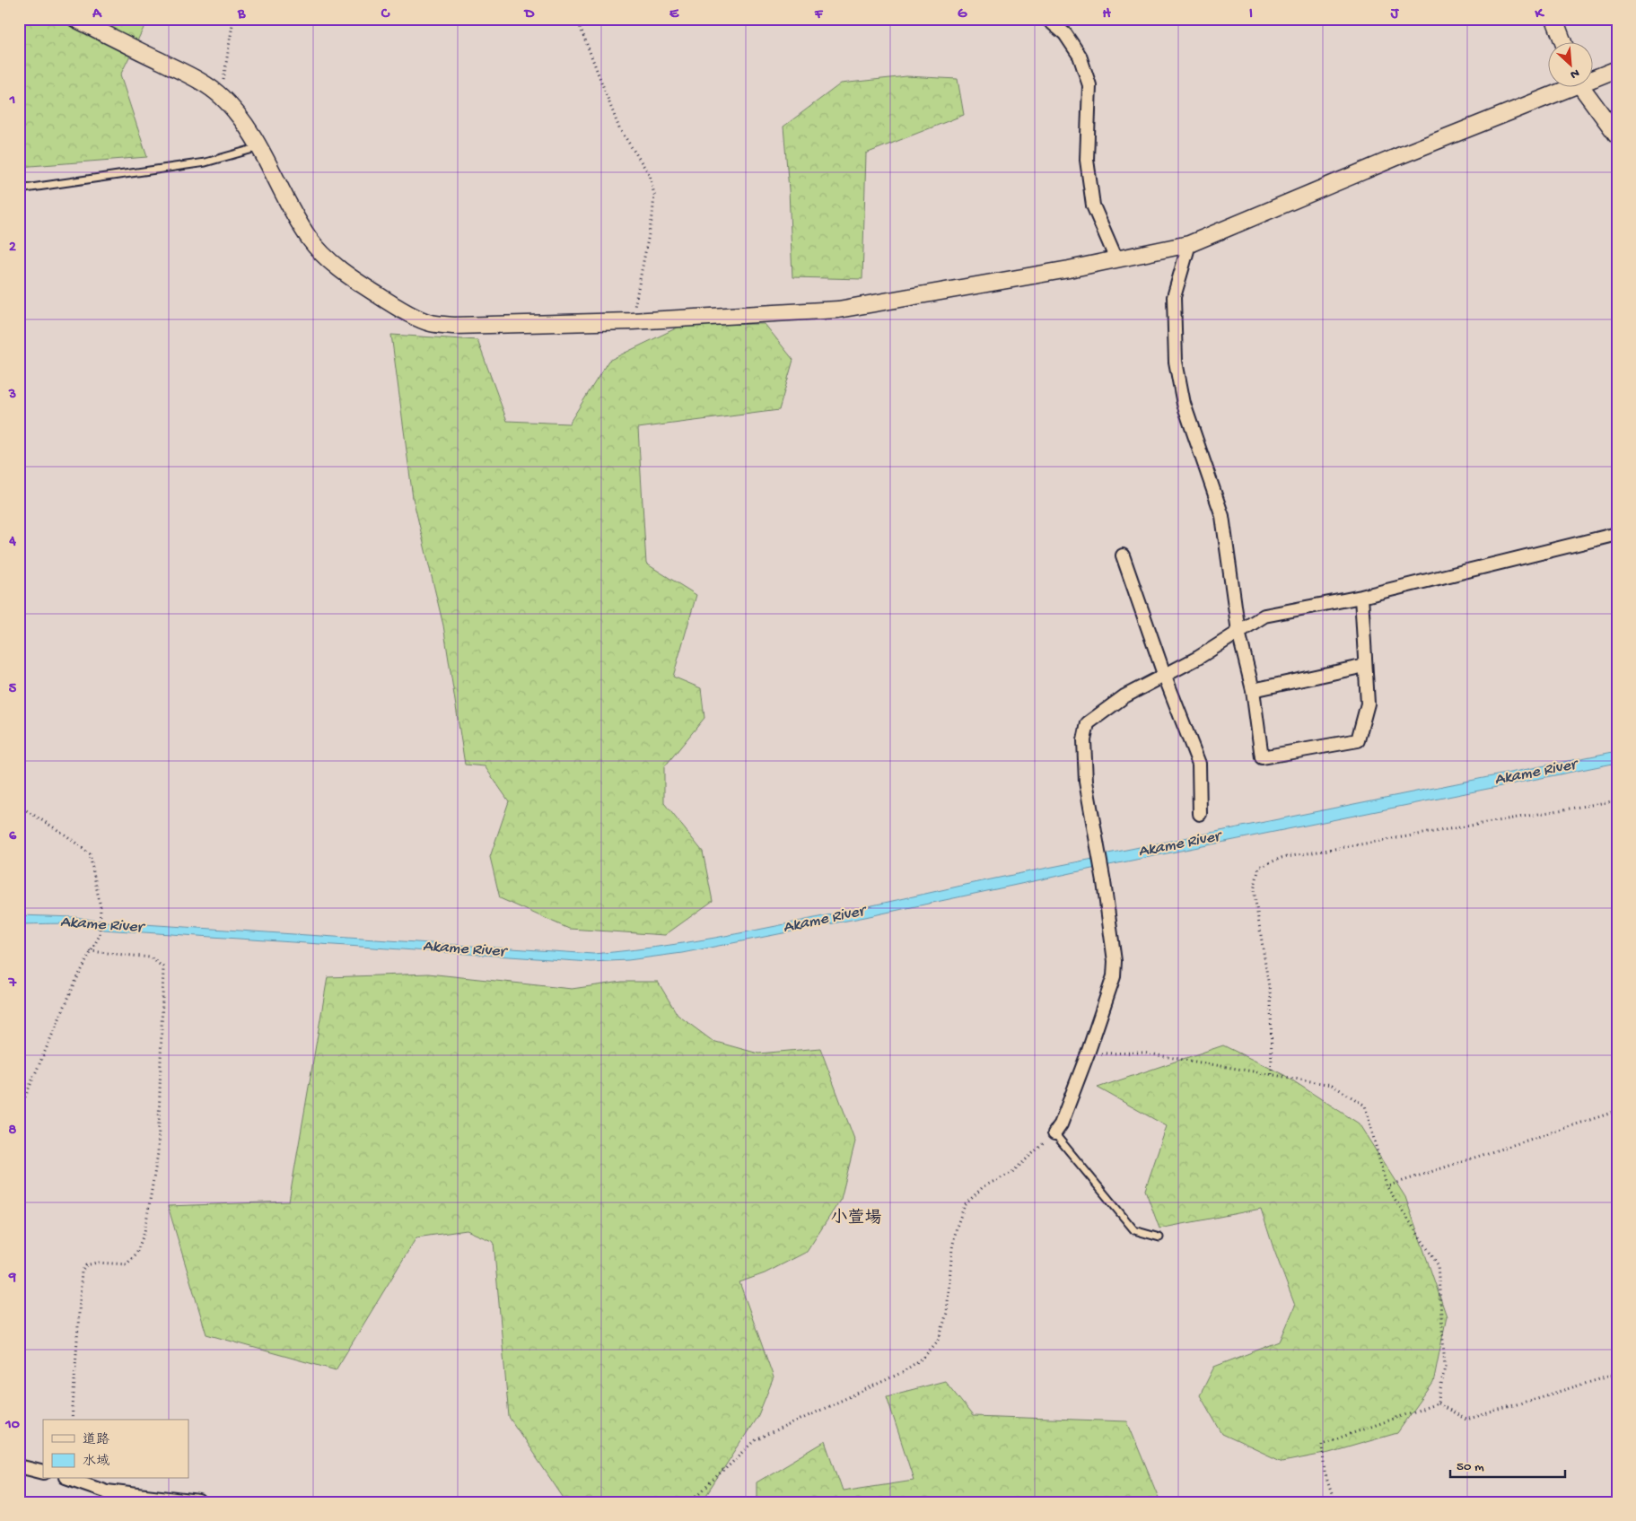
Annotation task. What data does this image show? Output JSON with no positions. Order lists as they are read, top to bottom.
{
  "districts": ["小萱場"],
  "water": ["Akame River"],
  "legend": ["道路", "水域"],
  "scale_bar": "50 m",
  "north": "bottom right",
  "grid": {
    "columns": [
      "A",
      "B",
      "C",
      "D",
      "E",
      "F",
      "G",
      "H",
      "I",
      "J",
      "K"
    ],
    "rows": [
      "1",
      "2",
      "3",
      "4",
      "5",
      "6",
      "7",
      "8",
      "9",
      "10"
    ]
  }
}
